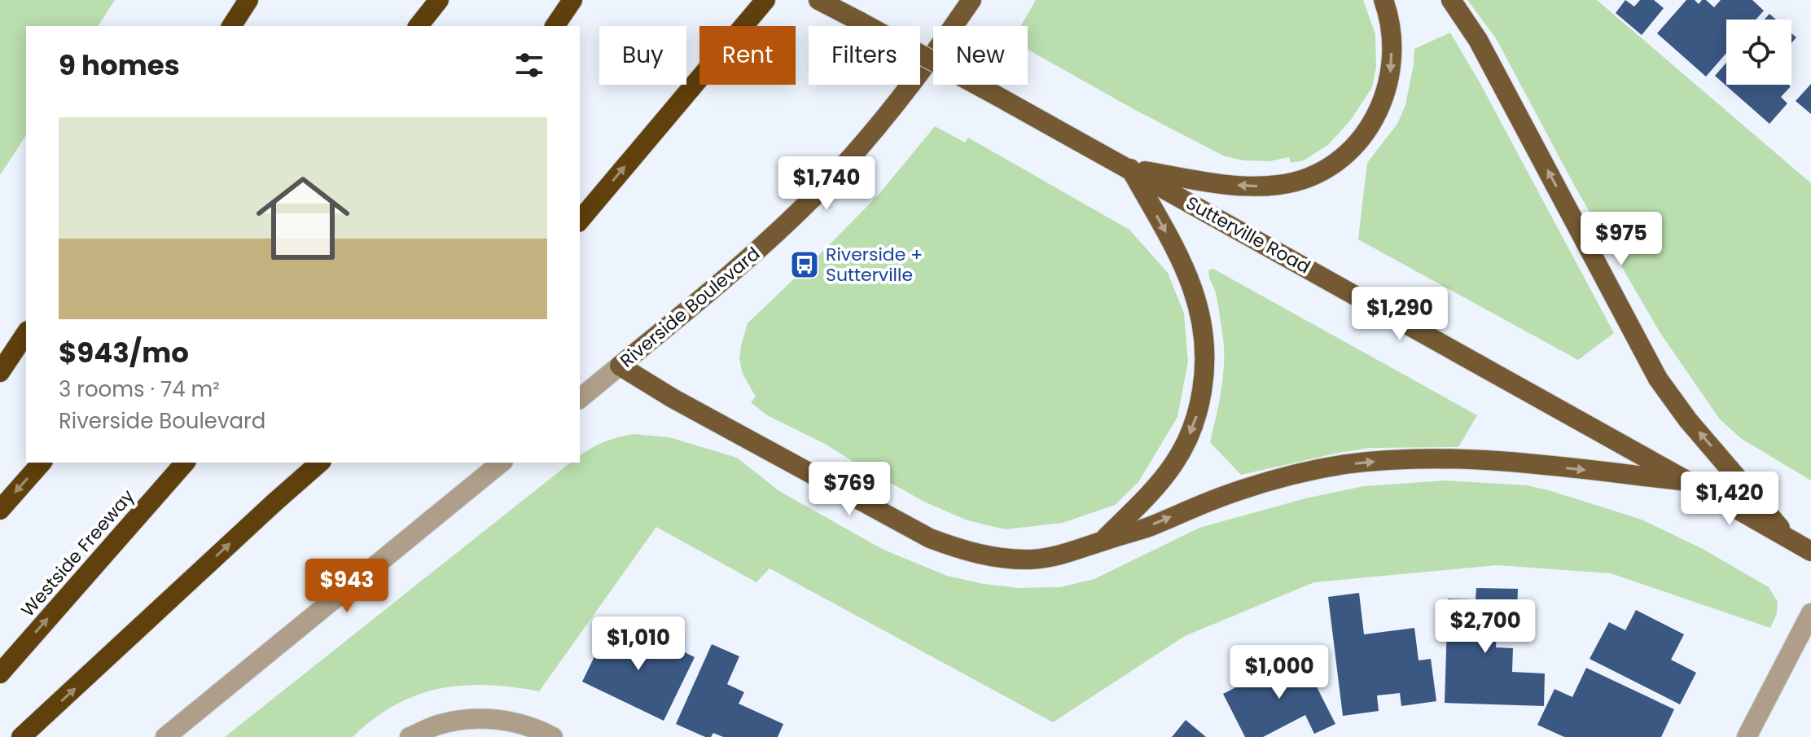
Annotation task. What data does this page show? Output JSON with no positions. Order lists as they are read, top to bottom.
{
  "streets": {
    "highway": ["Westside Freeway"],
    "main road": ["Sutterville Road", "Riverside Boulevard"]
  },
  "places": {
    "bus stop": ["Riverside + Sutterville"]
  },
  "page": {
    "chip": [
      "Buy",
      "Rent",
      "Filters",
      "New"
    ],
    "heading": "9 homes",
    "list": [
      {
        "name": "$943/mo",
        "note": "3 rooms · 74 m² · Riverside Boulevard"
      }
    ],
    "price": [
      "$1,740",
      "$975",
      "$1,290",
      "$769",
      "$1,420",
      "$943",
      "$2,700",
      "$1,010",
      "$1,000"
    ]
  }
}
